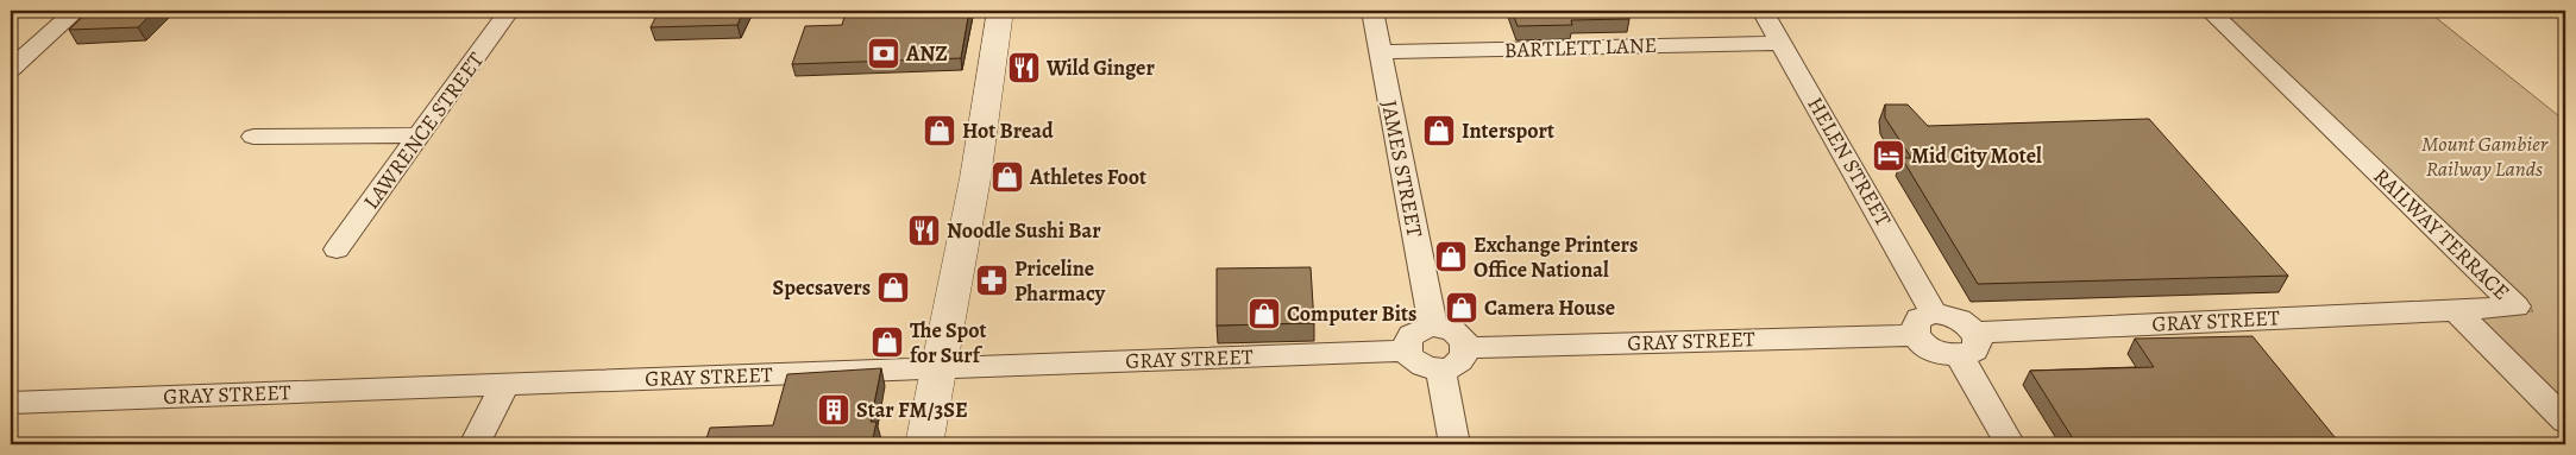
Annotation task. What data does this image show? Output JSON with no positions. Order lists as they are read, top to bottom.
{
  "streets": {
    "street": [
      "BARTLETT LANE",
      "LAWRENCE STREET",
      "HELEN STREET",
      "JAMES STREET",
      "RAILWAY TERRACE",
      "GRAY STREET"
    ]
  },
  "crossings": [
    ["BARTLETT LANE", "HELEN STREET"],
    ["BARTLETT LANE", "JAMES STREET"],
    ["HELEN STREET", "GRAY STREET"],
    ["JAMES STREET", "GRAY STREET"],
    ["RAILWAY TERRACE", "GRAY STREET"]
  ],
  "parks": ["Mount Gambier Railway Lands"],
  "places": {
    "bank": ["ANZ"],
    "restaurant": ["Wild Ginger", "Noodle Sushi Bar"],
    "shop": [
      "Hot Bread",
      "Intersport",
      "Athletes Foot",
      "Exchange Printers Office National",
      "Specsavers",
      "Camera House",
      "Computer Bits",
      "The Spot for Surf"
    ],
    "hotel": ["Mid City Motel"],
    "pharmacy": ["Priceline Pharmacy"],
    "building": ["Star FM/3SE"]
  }
}
